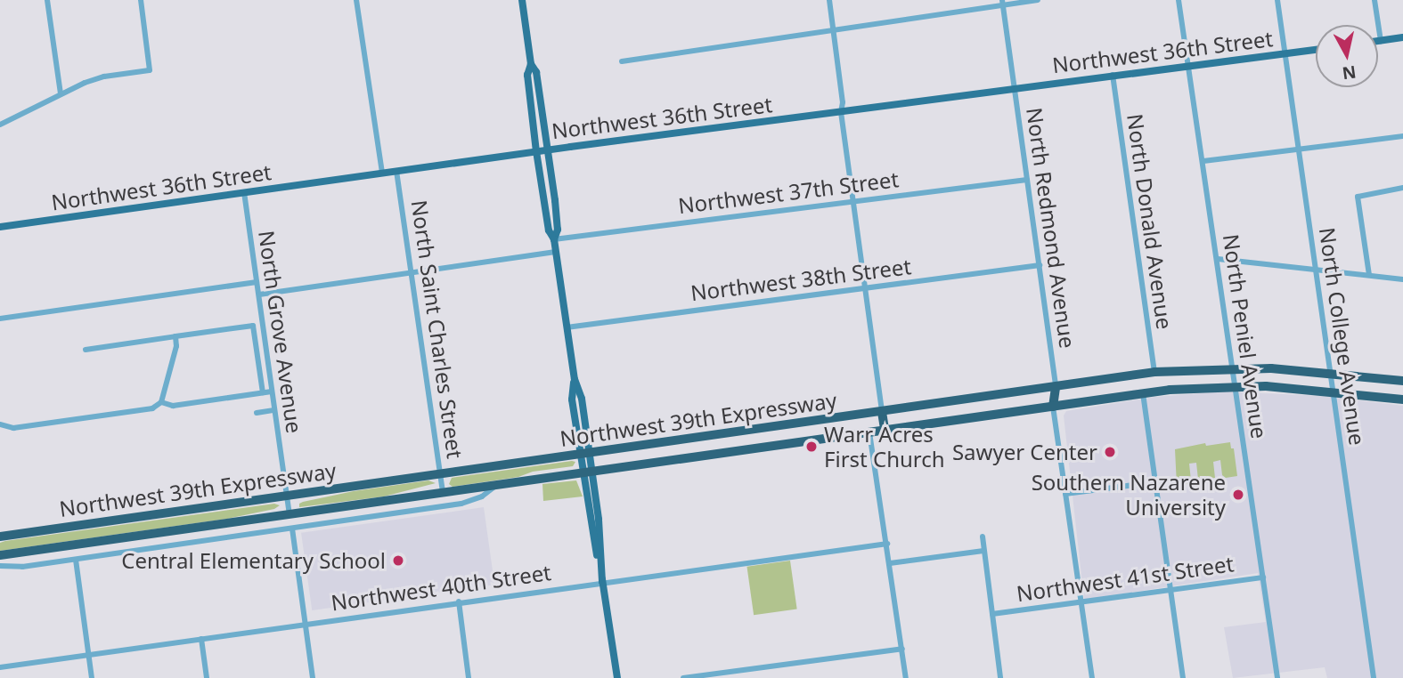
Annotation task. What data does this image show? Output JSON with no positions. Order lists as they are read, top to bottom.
{
  "streets": {
    "highway": ["Northwest 39th Expressway"],
    "main road": ["Northwest 36th Street"],
    "street": [
      "Northwest 37th Street",
      "North Donald Avenue",
      "North Redmond Avenue",
      "Northwest 38th Street",
      "North Saint Charles Street",
      "North Grove Avenue",
      "North Peniel Avenue",
      "North College Avenue",
      "Northwest 41st Street",
      "Northwest 40th Street"
    ]
  },
  "crossings": [
    ["Northwest 36th Street", "North Donald Avenue"],
    ["Northwest 36th Street", "North Redmond Avenue"],
    ["Northwest 36th Street", "North Saint Charles Street"],
    ["Northwest 36th Street", "North Grove Avenue"],
    ["Northwest 36th Street", "North Peniel Avenue"],
    ["Northwest 36th Street", "North College Avenue"],
    ["Northwest 37th Street", "North Redmond Avenue"],
    ["North Donald Avenue", "Northwest 39th Expressway"],
    ["North Redmond Avenue", "Northwest 38th Street"],
    ["North Redmond Avenue", "Northwest 39th Expressway"],
    ["North Saint Charles Street", "Northwest 39th Expressway"],
    ["North Grove Avenue", "Northwest 39th Expressway"],
    ["North Peniel Avenue", "Northwest 39th Expressway"],
    ["North Peniel Avenue", "Northwest 41st Street"],
    ["North College Avenue", "Northwest 39th Expressway"]
  ],
  "places": [
    "Warr Acres First Church",
    "Sawyer Center",
    "Southern Nazarene University",
    "Central Elementary School"
  ],
  "north": "bottom"
}
